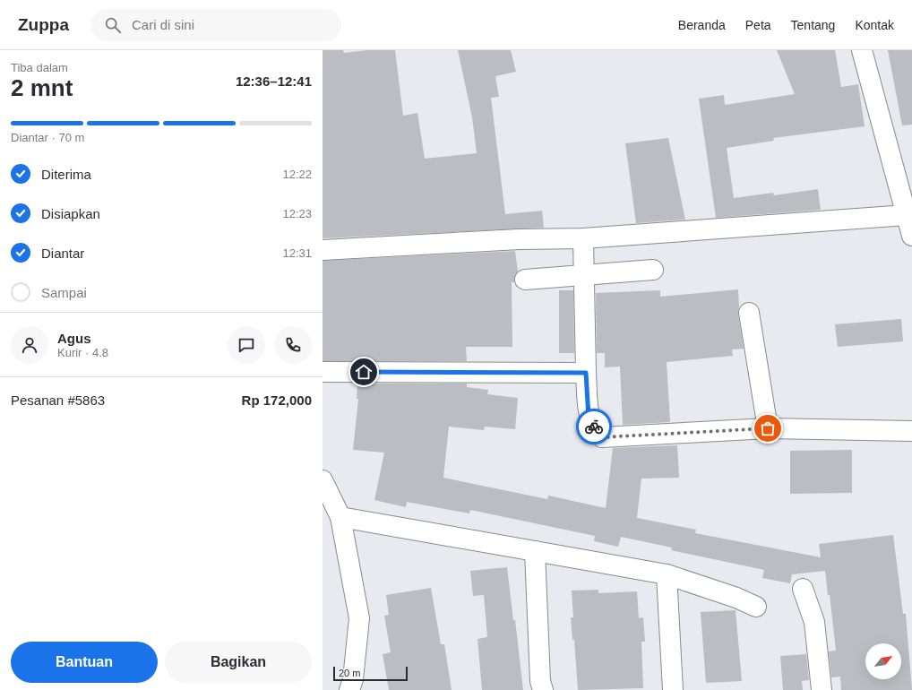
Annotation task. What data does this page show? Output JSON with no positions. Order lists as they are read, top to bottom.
{
  "scale_bar": "20 m",
  "north": "top right",
  "page": {
    "header": "Zuppa",
    "search": "Cari di sini",
    "nav": [
      "Beranda",
      "Peta",
      "Tentang",
      "Kontak"
    ],
    "heading": ["2 mnt", "Tiba dalam", "12:36–12:41"],
    "panel": [
      "Agus",
      "Kurir · 4.8",
      "Pesanan #5863",
      "Rp 172,000"
    ],
    "bar": "Diantar · 70 m",
    "list": [
      ["Diterima", "12:22"],
      ["Disiapkan", "12:23"],
      ["Diantar", "12:31"],
      "Sampai"
    ],
    "buttons": ["Bantuan", "Bagikan"],
    "scale": "20 m"
  }
}
